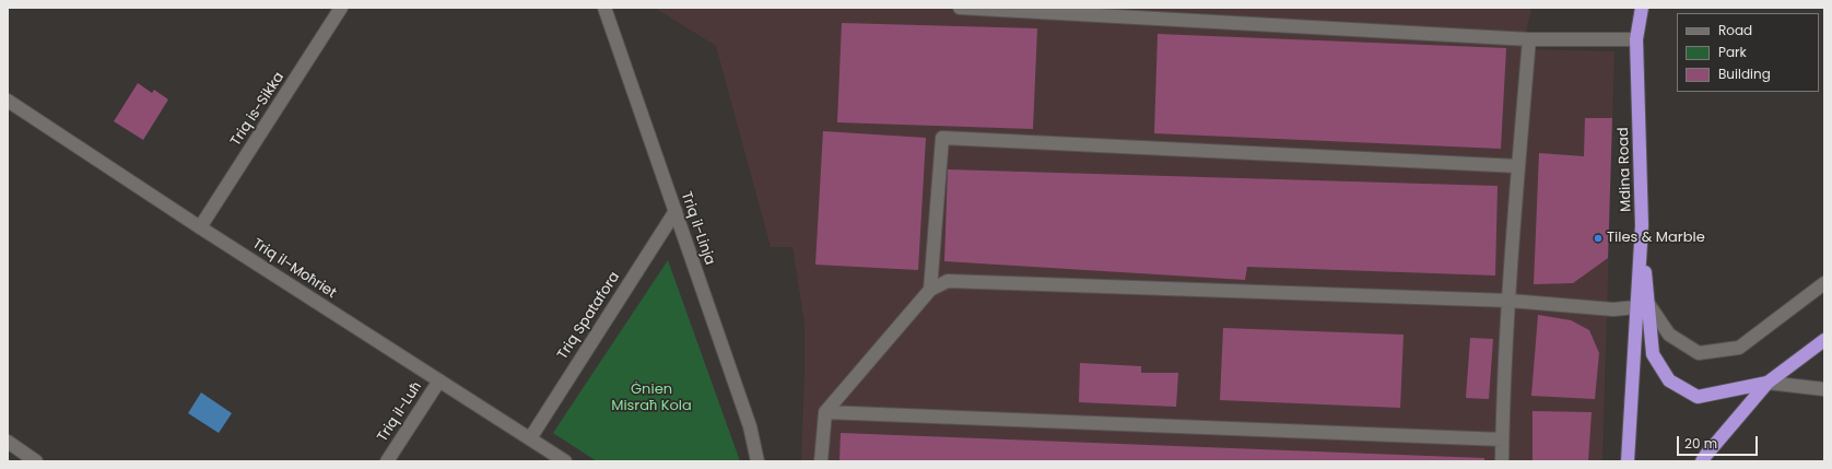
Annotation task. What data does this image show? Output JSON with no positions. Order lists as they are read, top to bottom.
{
  "streets": {
    "highway": ["Mdina Road"],
    "street": [
      "Triq is-Sikka",
      "Triq il-Linja",
      "Triq il-Moħriet",
      "Triq Spatafora",
      "Triq il-Luħ"
    ]
  },
  "crossings": [
    ["Triq is-Sikka", "Triq il-Moħriet"],
    ["Triq il-Linja", "Triq Spatafora"],
    ["Triq il-Moħriet", "Triq Spatafora"],
    ["Triq il-Moħriet", "Triq il-Luħ"]
  ],
  "parks": ["Ġnien Misraħ Kola"],
  "places": ["Tiles & Marble"],
  "legend": ["Road", "Park", "Building"],
  "scale_bar": "20 m"
}
